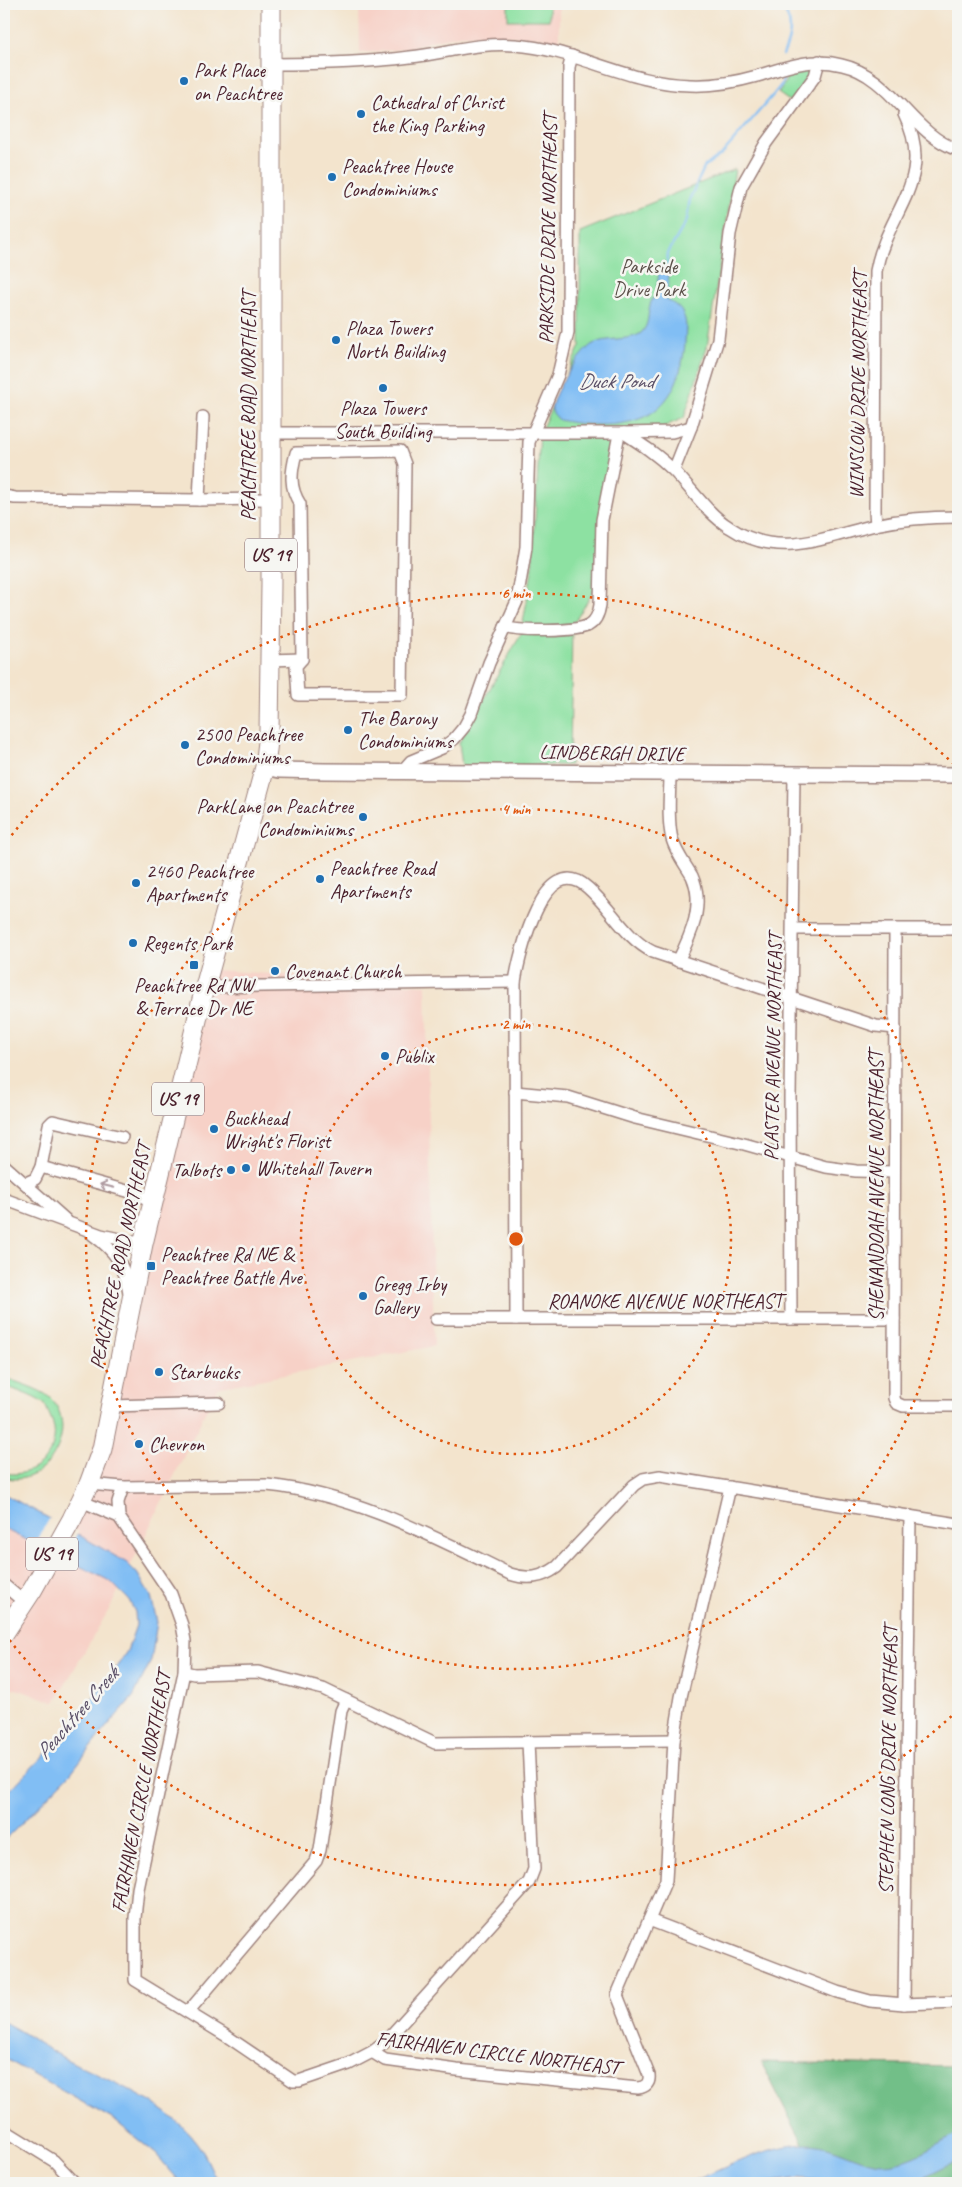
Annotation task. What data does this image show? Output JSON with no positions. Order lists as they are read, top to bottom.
{
  "streets": {
    "highway": ["PEACHTREE ROAD NORTHEAST", "US 19"],
    "main road": ["LINDBERGH DRIVE"],
    "street": [
      "PARKSIDE DRIVE NORTHEAST",
      "WINSLOW DRIVE NORTHEAST",
      "PLASTER AVENUE NORTHEAST",
      "SHENANDOAH AVENUE NORTHEAST",
      "ROANOKE AVENUE NORTHEAST",
      "STEPHEN LONG DRIVE NORTHEAST",
      "FAIRHAVEN CIRCLE NORTHEAST"
    ]
  },
  "crossings": [
    ["PARKSIDE DRIVE NORTHEAST", "LINDBERGH DRIVE"],
    ["PEACHTREE ROAD NORTHEAST", "LINDBERGH DRIVE"],
    ["LINDBERGH DRIVE", "PLASTER AVENUE NORTHEAST"],
    ["PLASTER AVENUE NORTHEAST", "ROANOKE AVENUE NORTHEAST"],
    ["SHENANDOAH AVENUE NORTHEAST", "ROANOKE AVENUE NORTHEAST"]
  ],
  "water": ["Duck Pond", "Peachtree Creek"],
  "parks": ["Parkside Drive Park"],
  "places": {
    "other": [
      "Park Place on Peachtree",
      "Cathedral of Christ the King Parking",
      "Peachtree House Condominiums",
      "Plaza Towers North Building",
      "Plaza Towers South Building",
      "The Barony Condominiums",
      "2500 Peachtree Condominiums",
      "ParkLane on Peachtree Condominiums",
      "Peachtree Road Apartments",
      "2460 Peachtree Apartments",
      "Regents Park",
      "Covenant Church",
      "Publix",
      "Buckhead Wright's Florist",
      "Whitehall Tavern",
      "Talbots",
      "Gregg Irby Gallery",
      "Starbucks",
      "Chevron"
    ],
    "transit": ["Peachtree Rd NW & Terrace Dr NE", "Peachtree Rd NE & Peachtree Battle Ave"]
  },
  "rings": ["6 min", "4 min", "2 min"]
}
